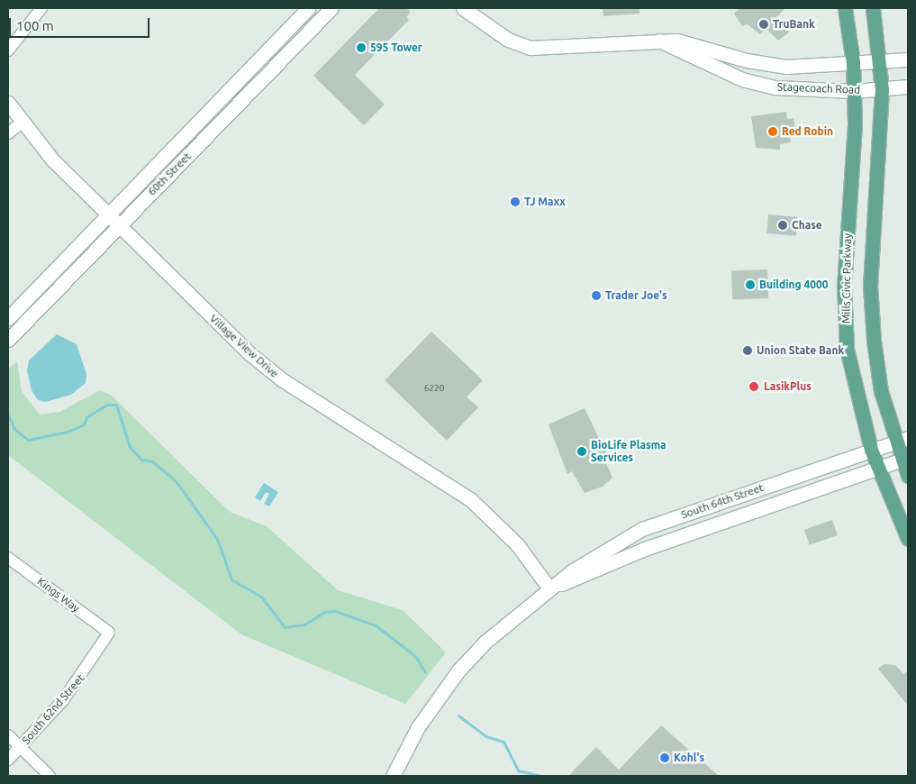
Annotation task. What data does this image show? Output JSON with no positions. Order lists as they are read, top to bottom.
{
  "streets": {
    "main road": ["Mills Civic Parkway"],
    "street": [
      "Stagecoach Road",
      "60th Street",
      "Village View Drive",
      "South 64th Street",
      "Kings Way",
      "South 62nd Street"
    ]
  },
  "crossings": [
    ["Stagecoach Road", "Mills Civic Parkway"],
    ["60th Street", "Village View Drive"],
    ["Mills Civic Parkway", "South 64th Street"],
    ["Village View Drive", "South 64th Street"],
    ["Kings Way", "South 62nd Street"]
  ],
  "places": [
    "TruBank",
    "595 Tower",
    "Red Robin",
    "TJ Maxx",
    "Chase",
    "Building 4000",
    "Trader Joe's",
    "Union State Bank",
    "LasikPlus",
    "BioLife Plasma Services",
    "Kohl's"
  ],
  "house_numbers": ["6220"],
  "scale_bar": "100 m"
}
